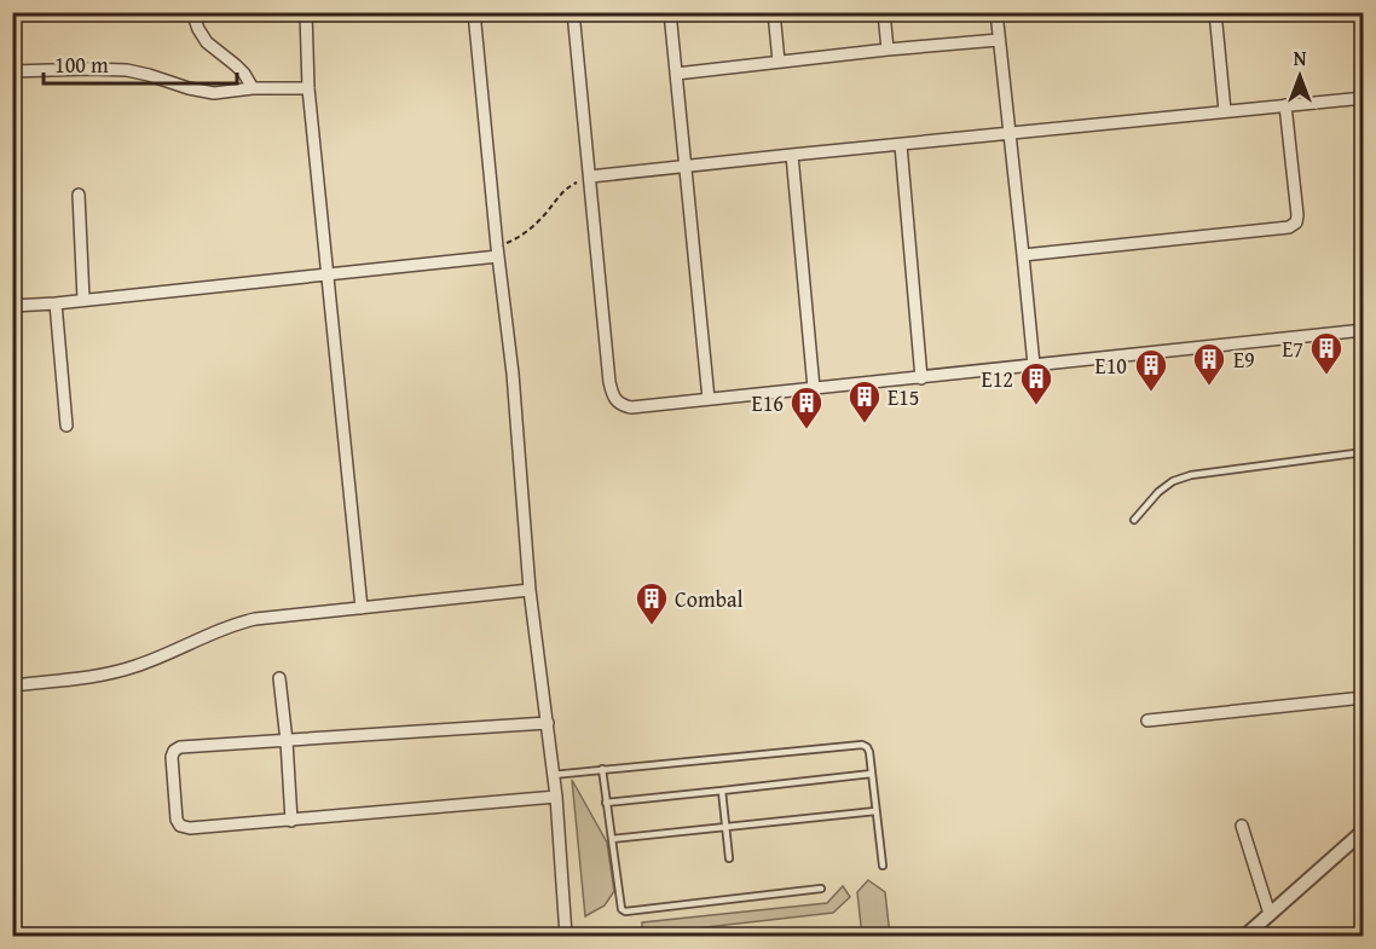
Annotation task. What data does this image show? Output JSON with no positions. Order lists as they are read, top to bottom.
{
  "places": {
    "building": [
      "E7",
      "E9",
      "E10",
      "E12",
      "E15",
      "E16",
      "Combal"
    ]
  },
  "scale_bar": "100 m",
  "north": "top"
}
